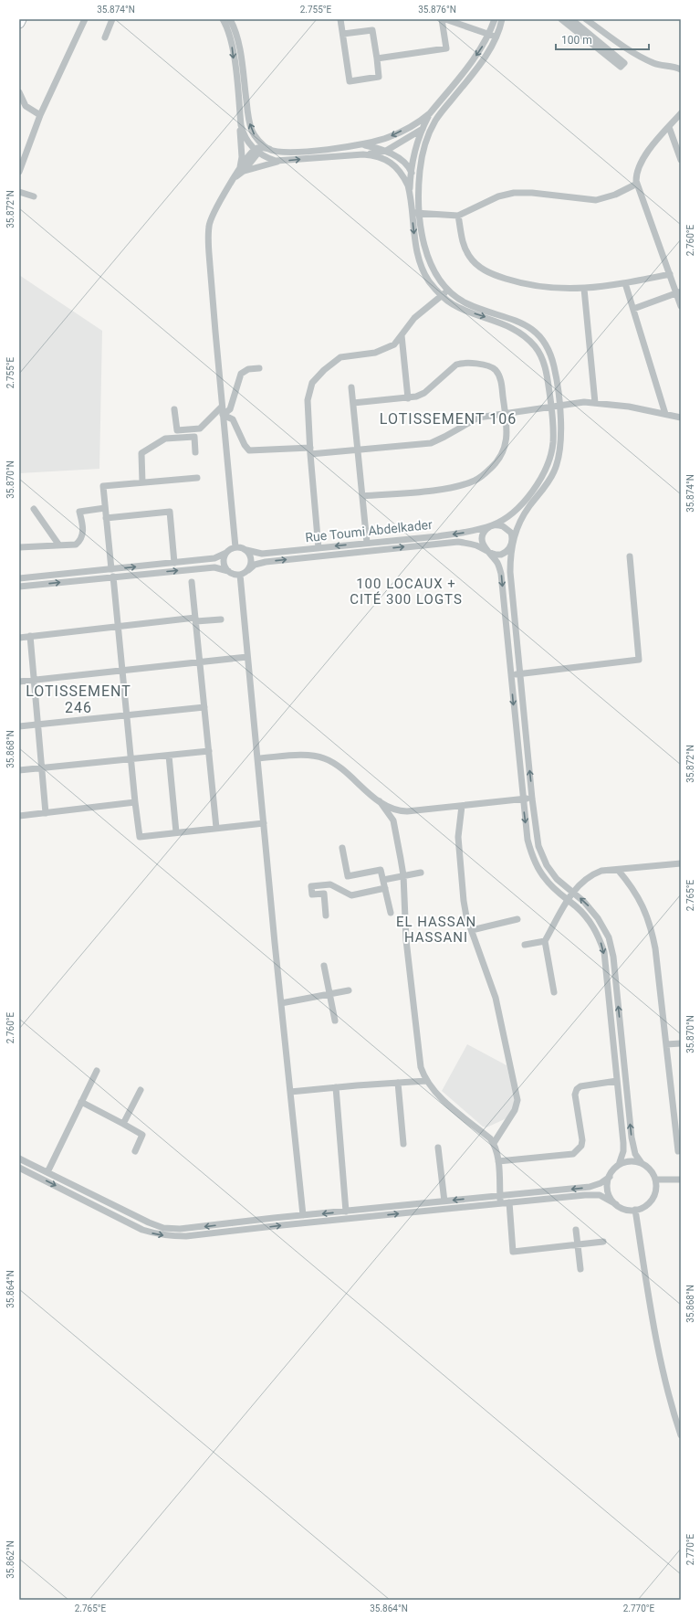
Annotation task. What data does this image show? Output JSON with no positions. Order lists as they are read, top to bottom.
{
  "streets": {
    "street": ["Rue Toumi Abdelkader"]
  },
  "districts": [
    "LOTISSEMENT 106",
    "100 LOCAUX + CITÉ 300 LOGTS",
    "LOTISSEMENT 246",
    "EL HASSAN HASSANI"
  ],
  "scale_bar": "100 m",
  "coordinates": [
    "35.874°N",
    "2.755°E",
    "35.876°N",
    "35.872°N",
    "2.760°E",
    "35.870°N",
    "35.868°N",
    "2.765°E",
    "35.864°N",
    "2.770°E",
    "35.862°N"
  ]
}
